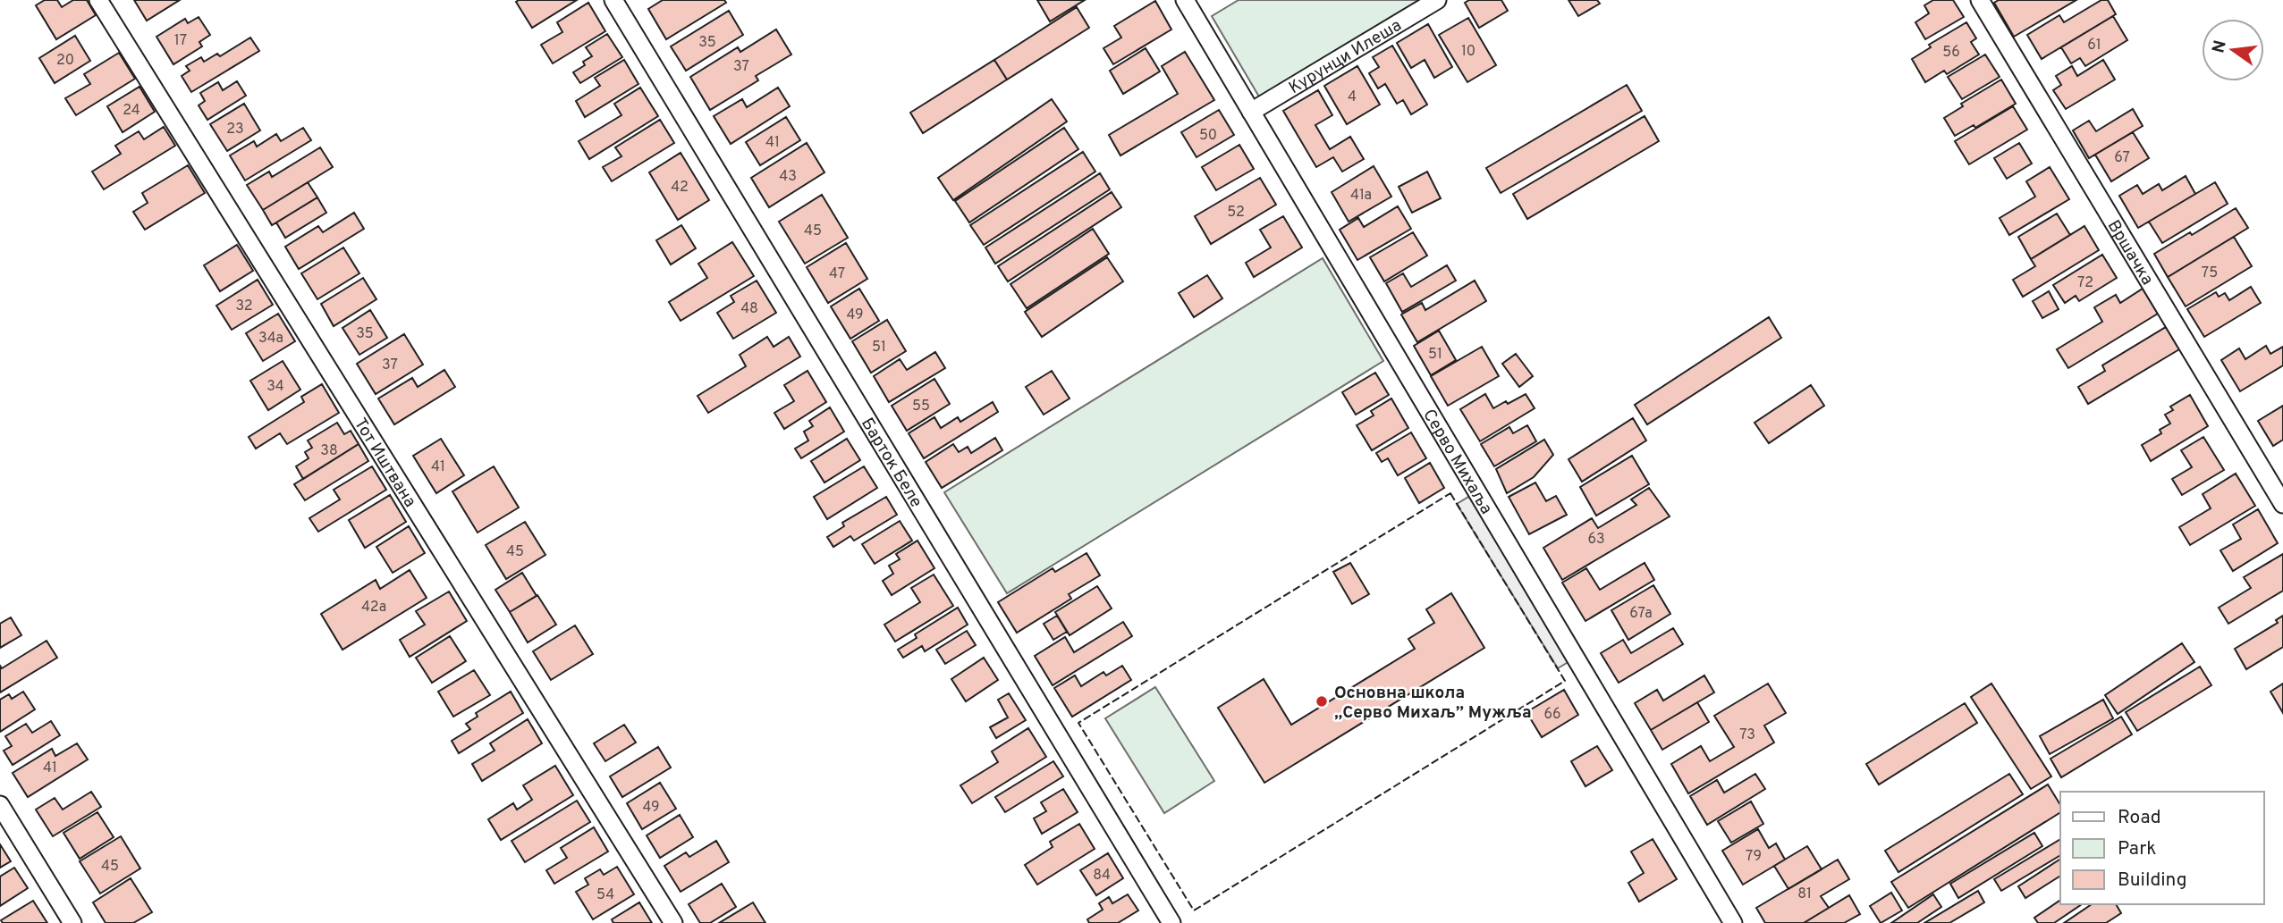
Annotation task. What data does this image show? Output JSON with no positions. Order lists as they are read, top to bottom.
{
  "streets": {
    "street": [
      "Курунци Илеша",
      "Вршачка",
      "Тот Иштвана",
      "Серво Михаља",
      "Барток Беле"
    ]
  },
  "crossings": [
    ["Курунци Илеша", "Серво Михаља"]
  ],
  "places": ["Основна школа „Серво Михаљ” Мужља"],
  "house_numbers": [
    "17",
    "35",
    "61",
    "10",
    "56",
    "20",
    "37",
    "4",
    "24",
    "23",
    "50",
    "41",
    "67",
    "43",
    "42",
    "41a",
    "52",
    "45",
    "75",
    "47",
    "72",
    "32",
    "48",
    "49",
    "35",
    "34a",
    "51",
    "51",
    "37",
    "34",
    "55",
    "38",
    "41",
    "63",
    "45",
    "42a",
    "67a",
    "66",
    "73",
    "41",
    "49",
    "79",
    "45",
    "84",
    "81",
    "54"
  ],
  "legend": ["Road", "Park", "Building"],
  "north": "left"
}
